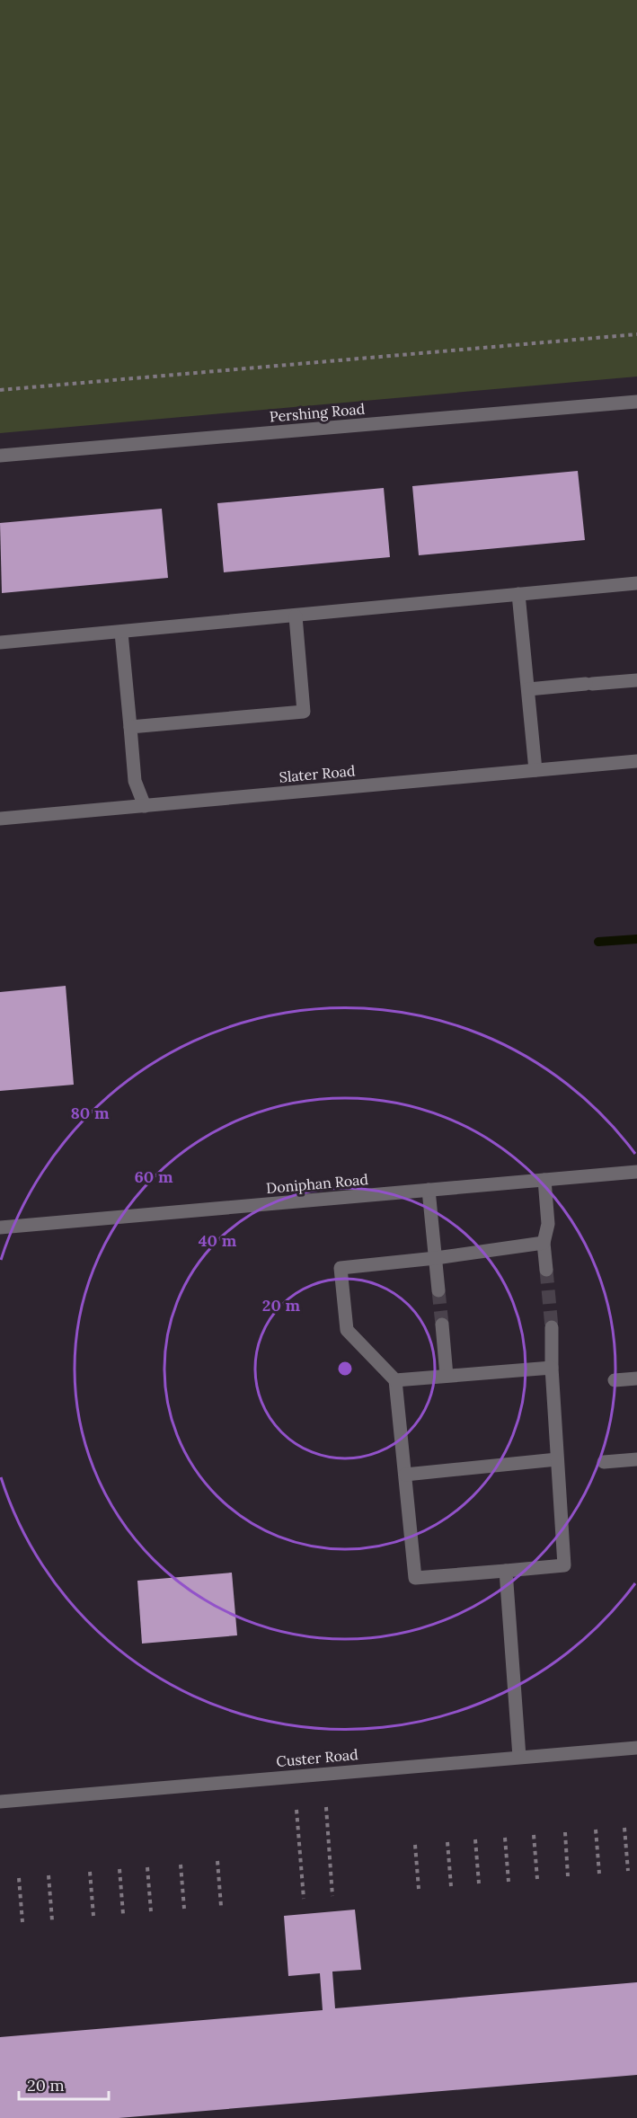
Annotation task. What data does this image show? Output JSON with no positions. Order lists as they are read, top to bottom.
{
  "streets": {
    "street": [
      "Pershing Road",
      "Slater Road",
      "Doniphan Road",
      "Custer Road"
    ]
  },
  "scale_bar": "20 m",
  "rings": [
    "80 m",
    "60 m",
    "40 m",
    "20 m"
  ]
}
